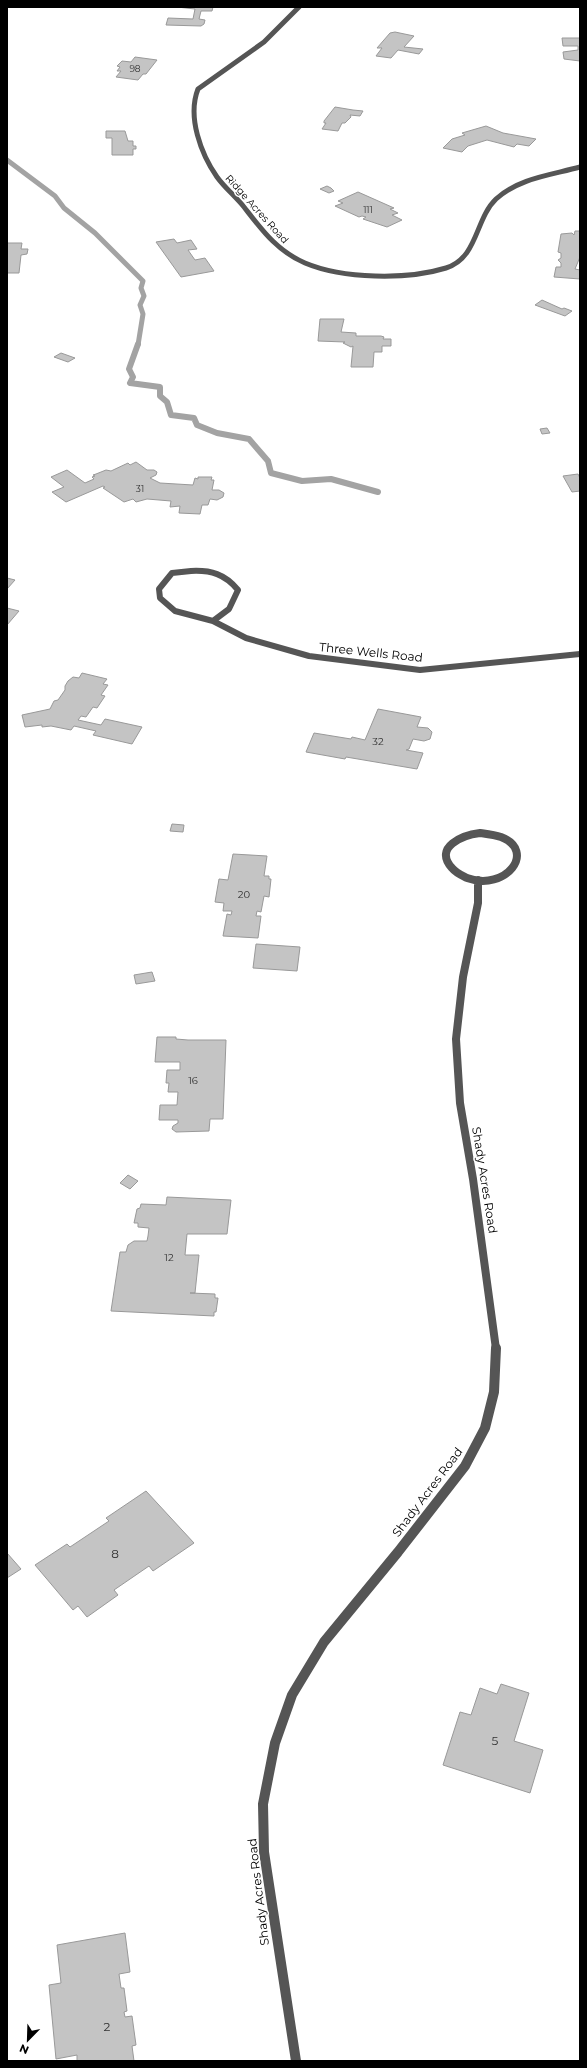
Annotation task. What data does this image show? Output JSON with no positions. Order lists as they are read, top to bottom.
{
  "streets": {
    "street": ["Ridge Acres Road", "Three Wells Road", "Shady Acres Road"]
  },
  "house_numbers": [
    "98",
    "111",
    "31",
    "32",
    "20",
    "16",
    "12",
    "8",
    "5",
    "2"
  ],
  "north": "bottom left"
}
